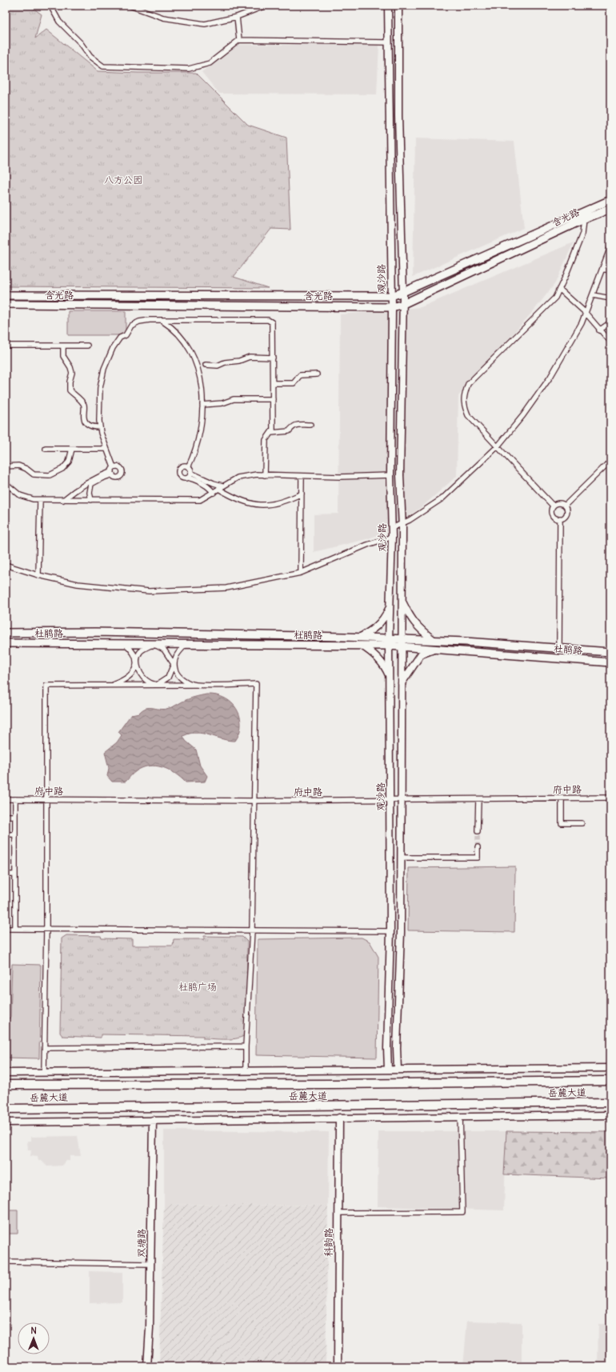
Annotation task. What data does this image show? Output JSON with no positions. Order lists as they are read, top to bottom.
{
  "streets": {
    "highway": ["岳麓大道"],
    "main road": [
      "含光路",
      "观沙路",
      "杜鹃路",
      "科韵路",
      "双塘路"
    ],
    "street": ["府中路"]
  },
  "crossings": [
    ["含光路", "观沙路"],
    ["观沙路", "杜鹃路"],
    ["观沙路", "府中路"]
  ],
  "parks": ["八方公园", "杜鹃广场"],
  "north": "top"
}
